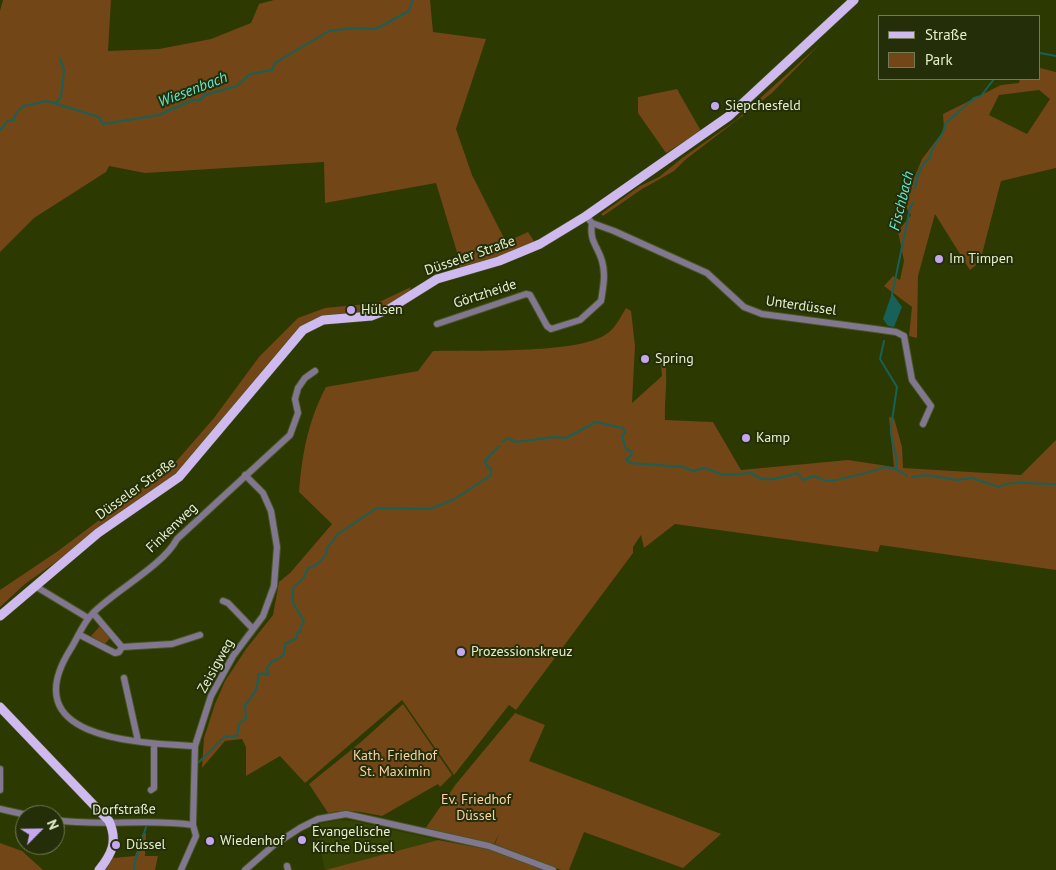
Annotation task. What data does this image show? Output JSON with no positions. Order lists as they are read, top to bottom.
{
  "streets": {
    "main road": ["Düsseler Straße"],
    "street": [
      "Görtzheide",
      "Unterdüssel",
      "Finkenweg",
      "Zeisigweg",
      "Dorfstraße"
    ]
  },
  "crossings": [
    ["Düsseler Straße", "Görtzheide"],
    ["Düsseler Straße", "Unterdüssel"],
    ["Görtzheide", "Unterdüssel"],
    ["Finkenweg", "Zeisigweg"]
  ],
  "water": ["Wiesenbach", "Fischbach"],
  "parks": ["Kath. Friedhof St. Maximin", "Ev. Friedhof Düssel"],
  "places": [
    "Siepchesfeld",
    "Im Timpen",
    "Hülsen",
    "Spring",
    "Kamp",
    "Prozessionskreuz",
    "Evangelische Kirche Düssel",
    "Wiedenhof",
    "Düssel"
  ],
  "legend": ["Straße", "Park"],
  "north": "top right"
}
